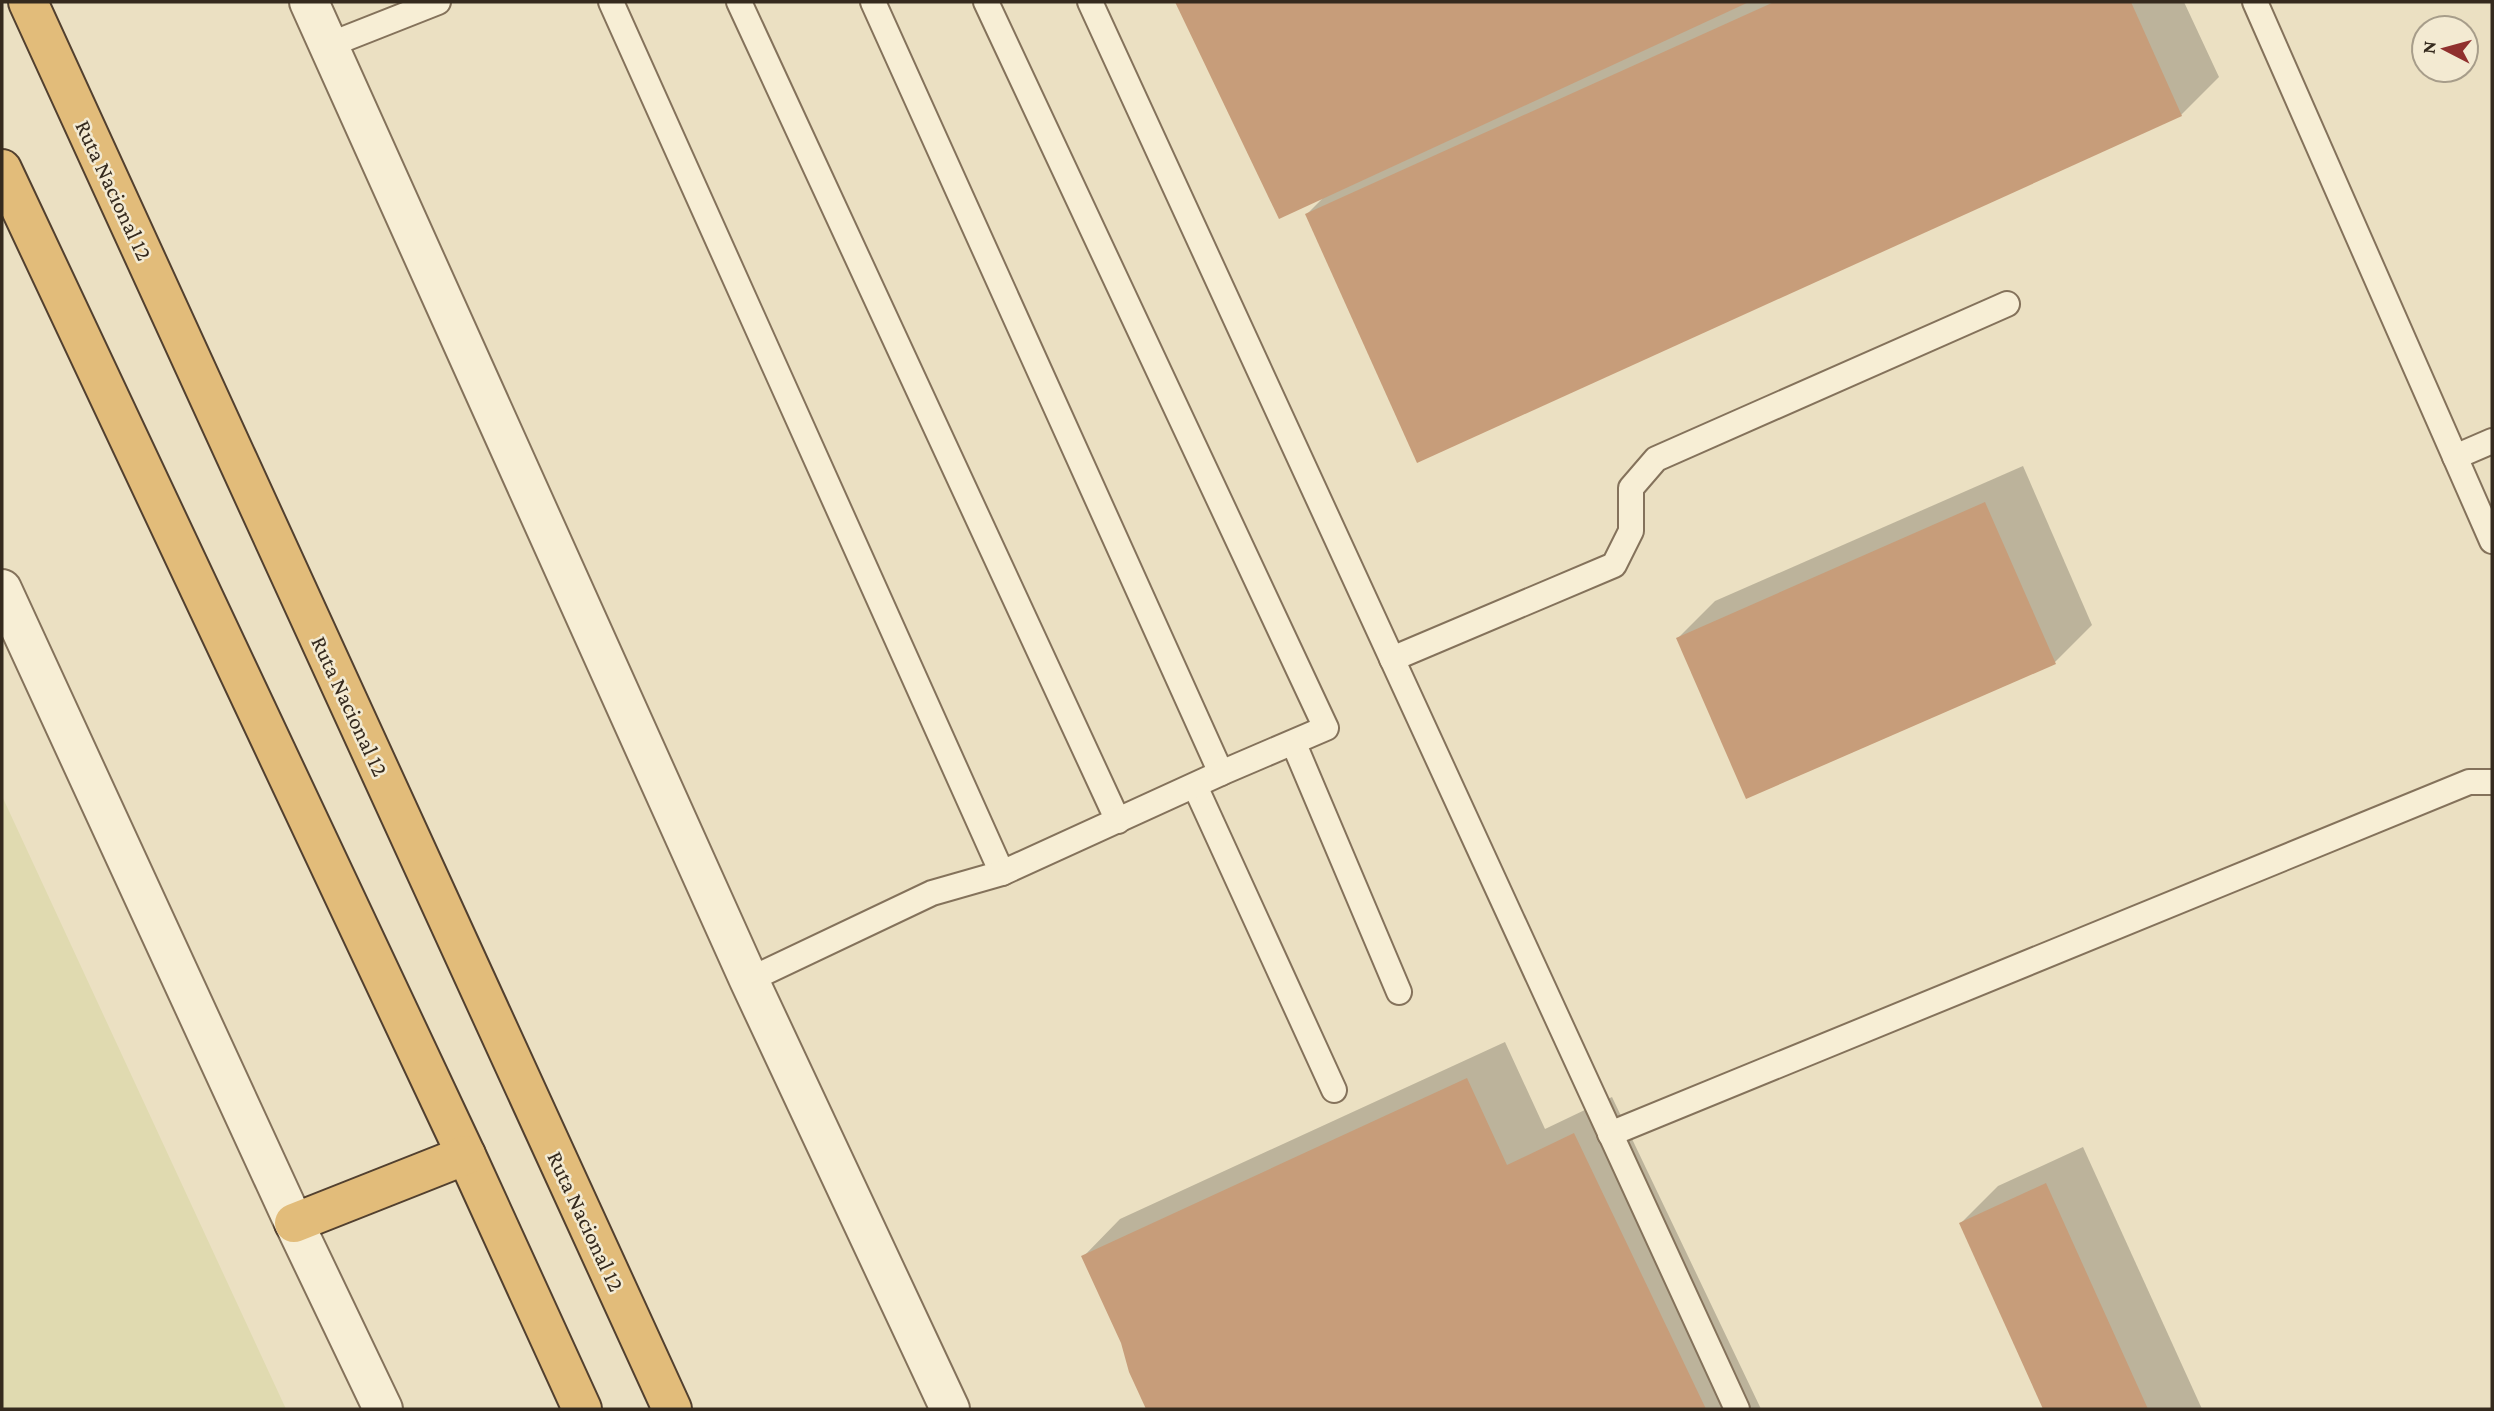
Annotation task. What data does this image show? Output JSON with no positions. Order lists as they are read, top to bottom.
{
  "streets": {
    "highway": ["Ruta Nacional 12"]
  },
  "north": "left"
}
